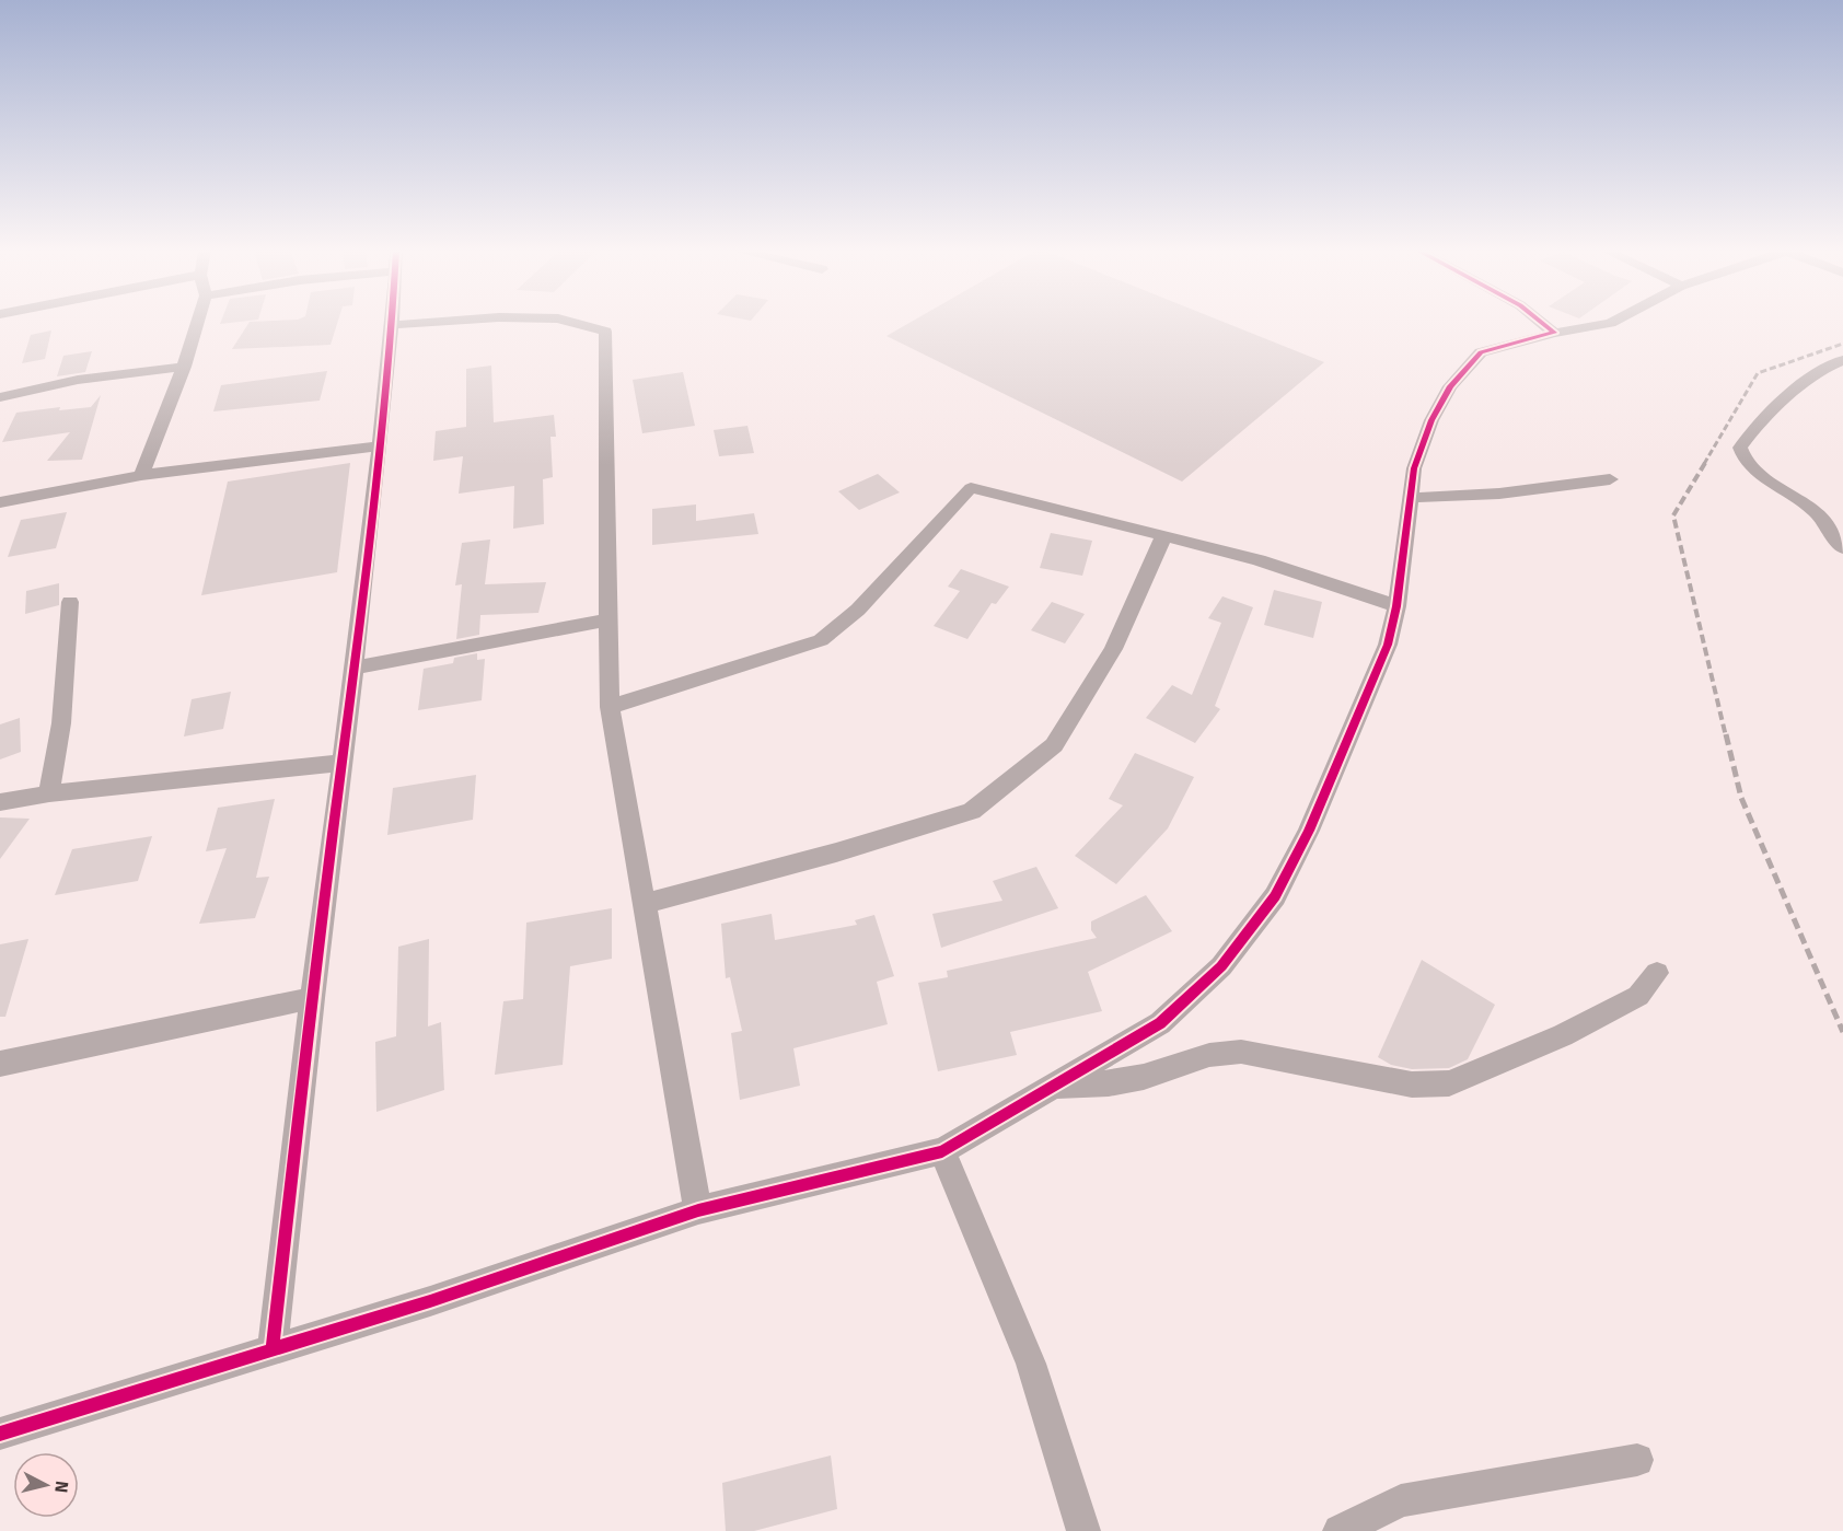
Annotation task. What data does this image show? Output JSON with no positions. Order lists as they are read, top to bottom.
{
  "north": "right"
}
